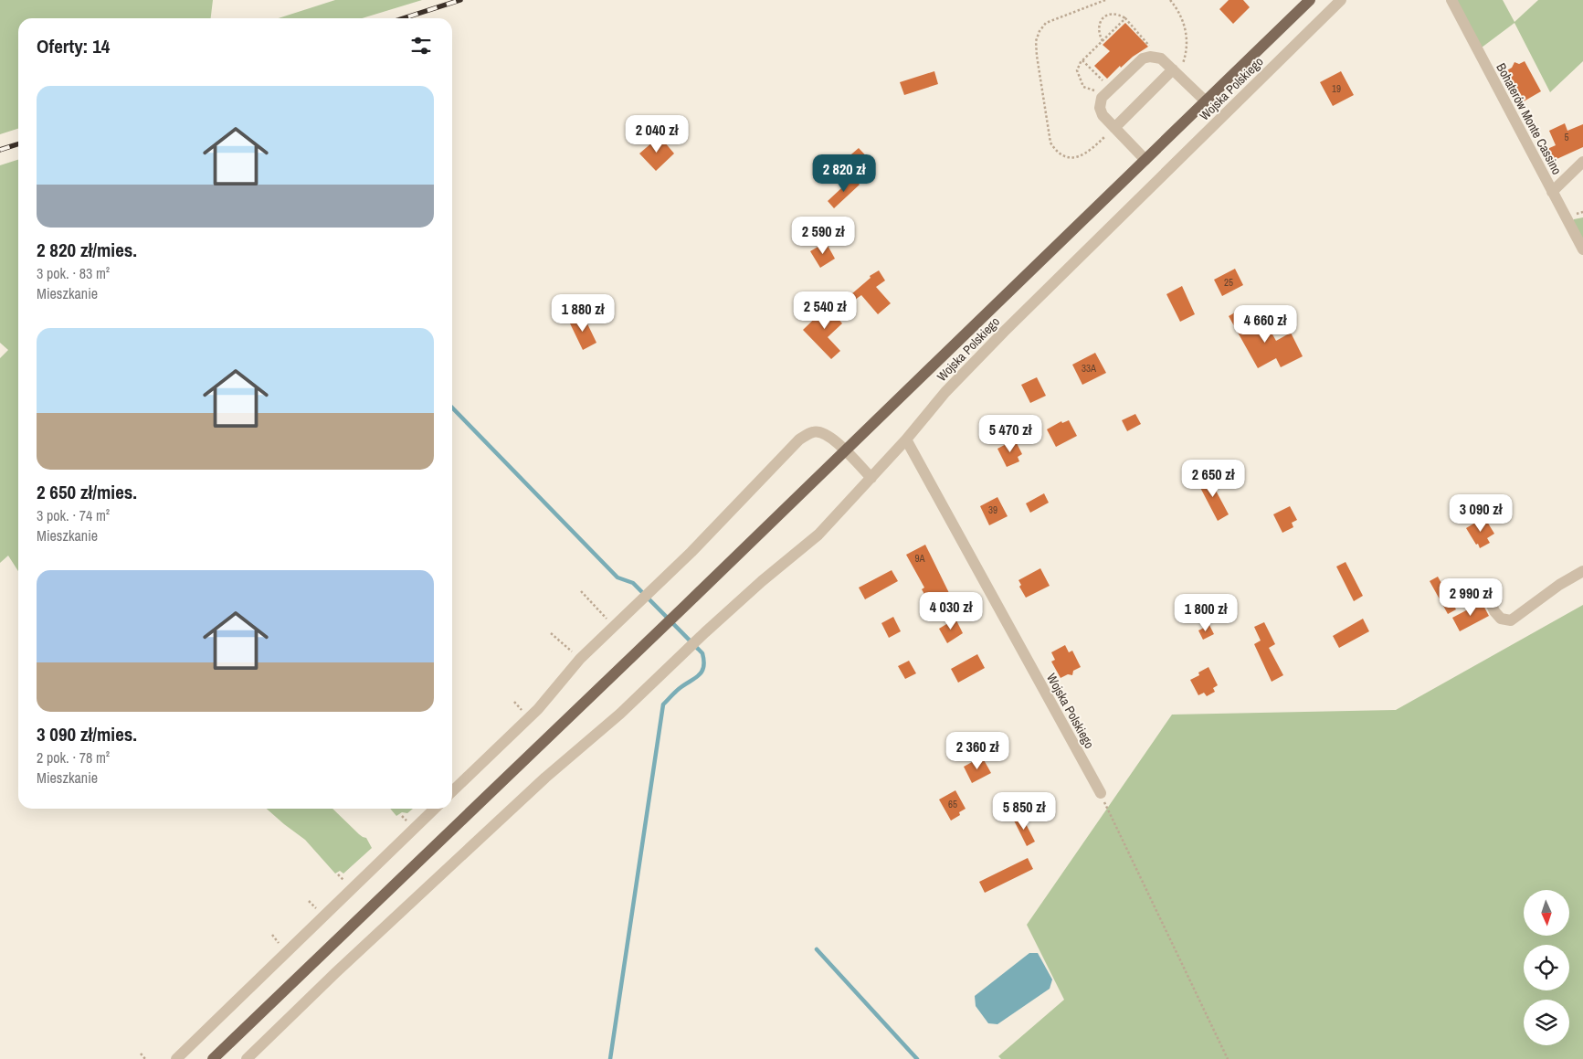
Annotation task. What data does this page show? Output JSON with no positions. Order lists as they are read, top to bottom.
{
  "streets": {
    "main road": ["Wojska Polskiego"],
    "street": ["Bohaterów Monte Cassino"]
  },
  "house_numbers": [
    "19",
    "5",
    "25",
    "33A",
    "39",
    "9A",
    "65"
  ],
  "north": "bottom",
  "page": {
    "heading": "Oferty: 14",
    "list": [
      {
        "name": "2 820 zł/mies.",
        "note": "3 pok. · 83 m² · Mieszkanie"
      },
      {
        "name": "2 650 zł/mies.",
        "note": "3 pok. · 74 m² · Mieszkanie"
      },
      {
        "name": "3 090 zł/mies.",
        "note": "2 pok. · 78 m² · Mieszkanie"
      }
    ],
    "price": [
      "2 040 zł",
      "2 820 zł",
      "2 590 zł",
      "2 540 zł",
      "1 880 zł",
      "4 660 zł",
      "5 470 zł",
      "2 650 zł",
      "3 090 zł",
      "2 990 zł",
      "4 030 zł",
      "1 800 zł",
      "2 360 zł",
      "5 850 zł"
    ]
  }
}
